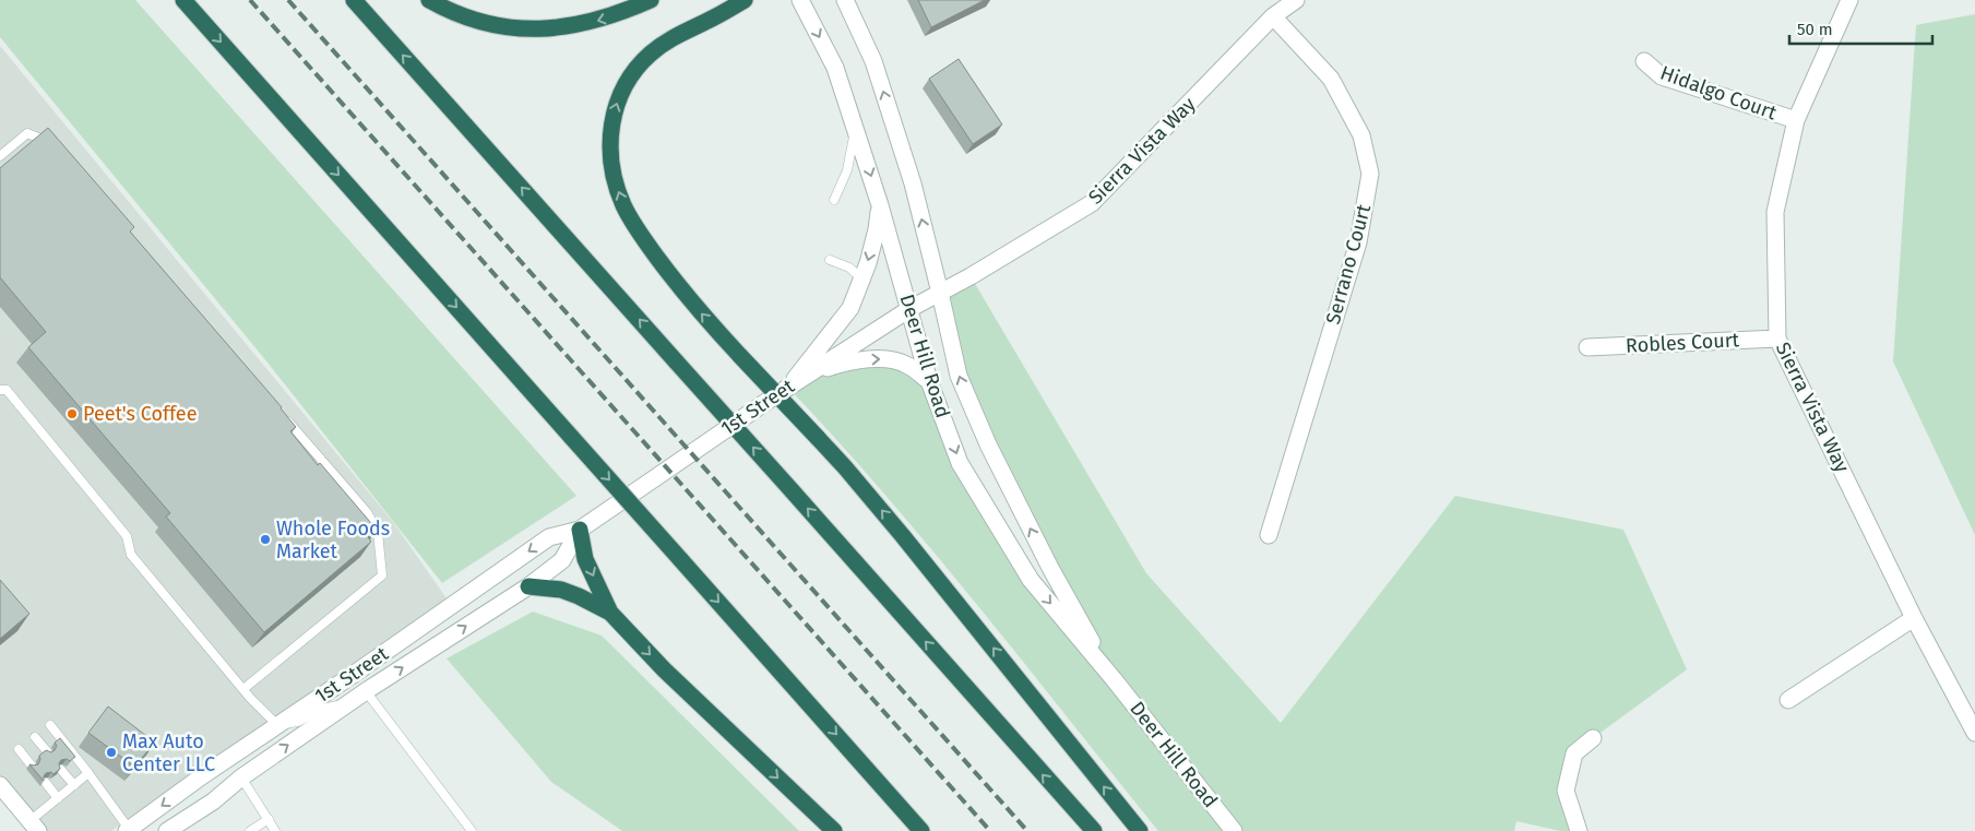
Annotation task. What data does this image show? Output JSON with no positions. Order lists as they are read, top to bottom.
{
  "streets": {
    "street": [
      "Hidalgo Court",
      "Sierra Vista Way",
      "Serrano Court",
      "Robles Court",
      "Deer Hill Road",
      "1st Street"
    ]
  },
  "crossings": [
    ["Hidalgo Court", "Sierra Vista Way"],
    ["Sierra Vista Way", "Serrano Court"],
    ["Sierra Vista Way", "Robles Court"],
    ["Sierra Vista Way", "Deer Hill Road"],
    ["Sierra Vista Way", "1st Street"],
    ["Deer Hill Road", "1st Street"]
  ],
  "places": ["Peet's Coffee", "Whole Foods Market", "Max Auto Center LLC"],
  "scale_bar": "50 m"
}
